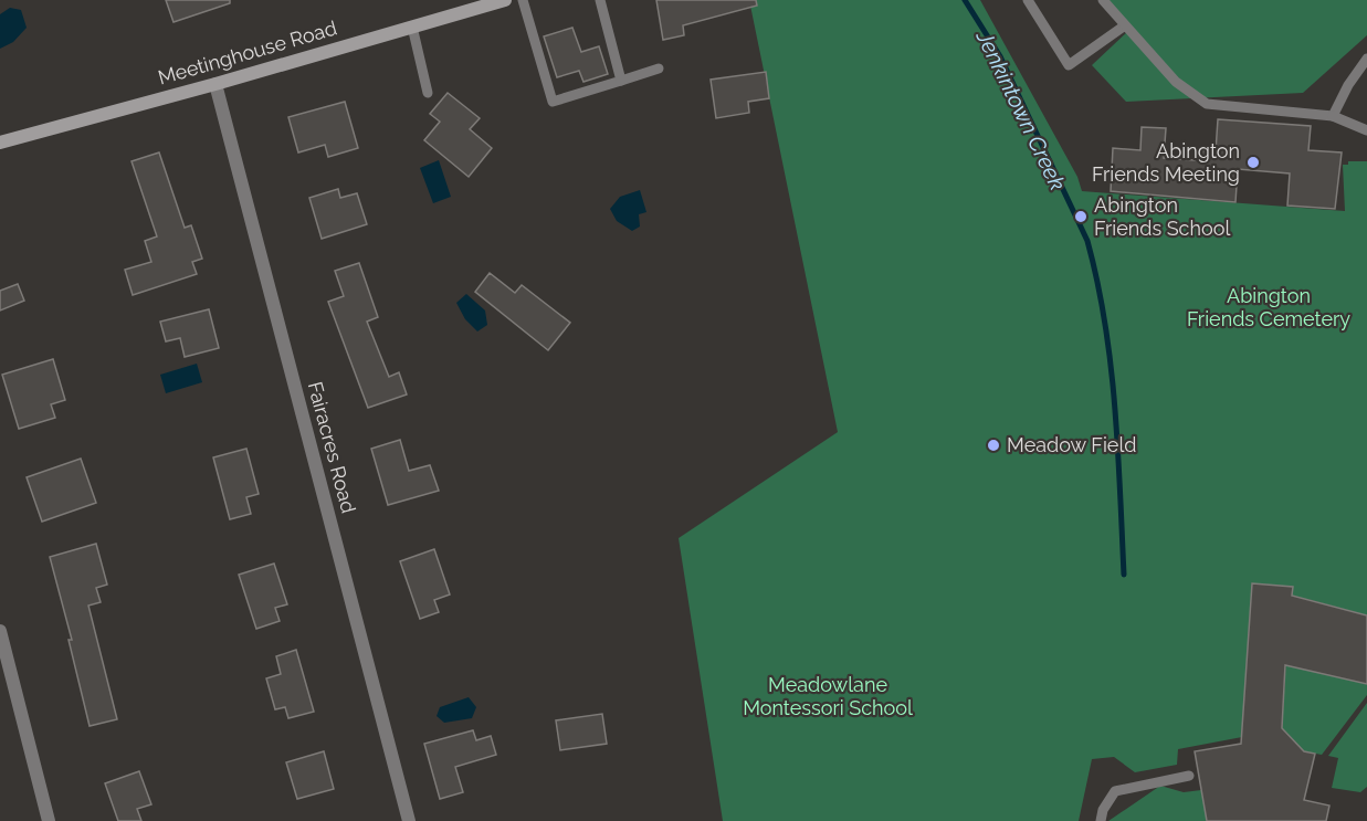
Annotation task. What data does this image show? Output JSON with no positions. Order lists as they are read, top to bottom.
{
  "streets": {
    "street": ["Meetinghouse Road", "Fairacres Road"]
  },
  "crossings": [
    ["Meetinghouse Road", "Fairacres Road"]
  ],
  "water": ["Jenkintown Creek"],
  "parks": ["Abington Friends Cemetery", "Meadowlane Montessori School"],
  "places": ["Abington Friends Meeting", "Abington Friends School", "Meadow Field"]
}
